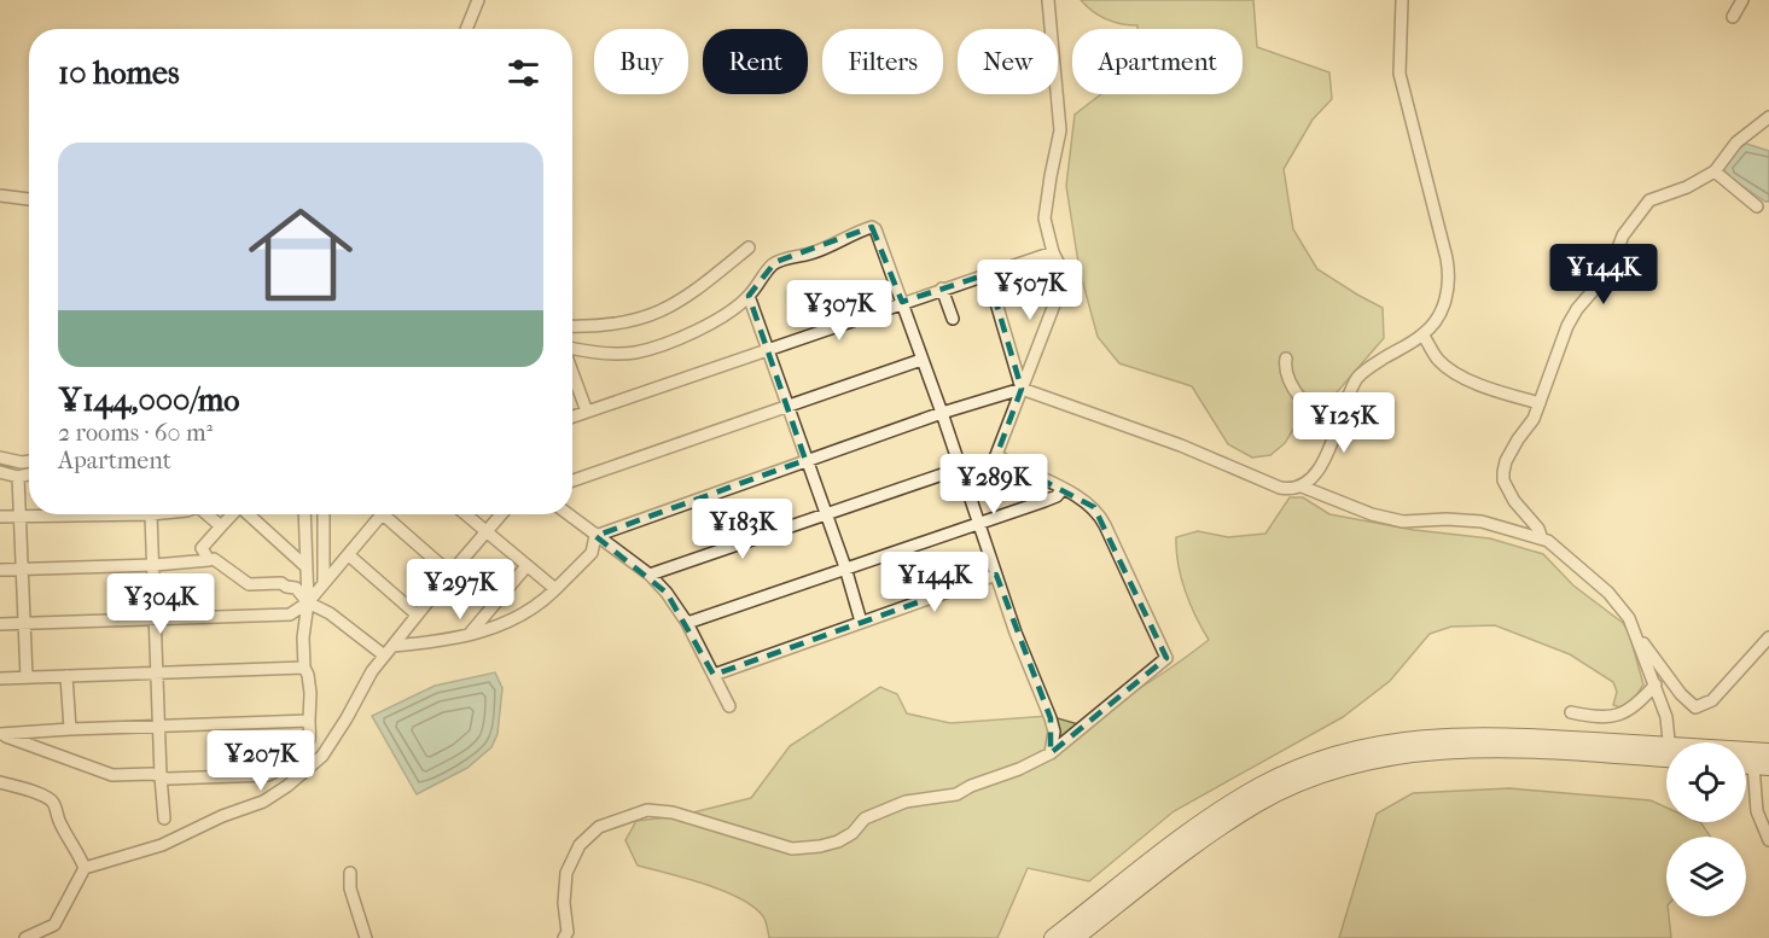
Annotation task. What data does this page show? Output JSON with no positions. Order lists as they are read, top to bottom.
{
  "page": {
    "chip": [
      "Buy",
      "Rent",
      "Filters",
      "New",
      "Apartment"
    ],
    "heading": "10 homes",
    "list": [
      {
        "name": "¥144,000/mo",
        "note": "2 rooms · 60 m² · Apartment"
      }
    ],
    "price": [
      "¥144K",
      "¥507K",
      "¥307K",
      "¥125K",
      "¥289K",
      "¥183K",
      "¥144K",
      "¥297K",
      "¥304K",
      "¥207K"
    ]
  }
}
